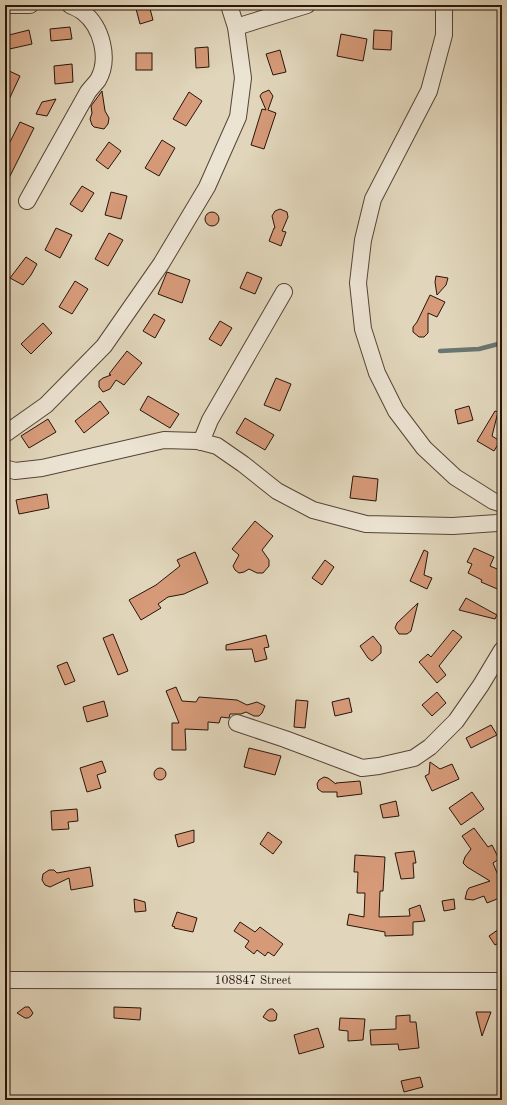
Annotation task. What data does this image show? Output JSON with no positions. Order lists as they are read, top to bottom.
{
  "streets": {
    "street": ["108847 Street"]
  }
}
